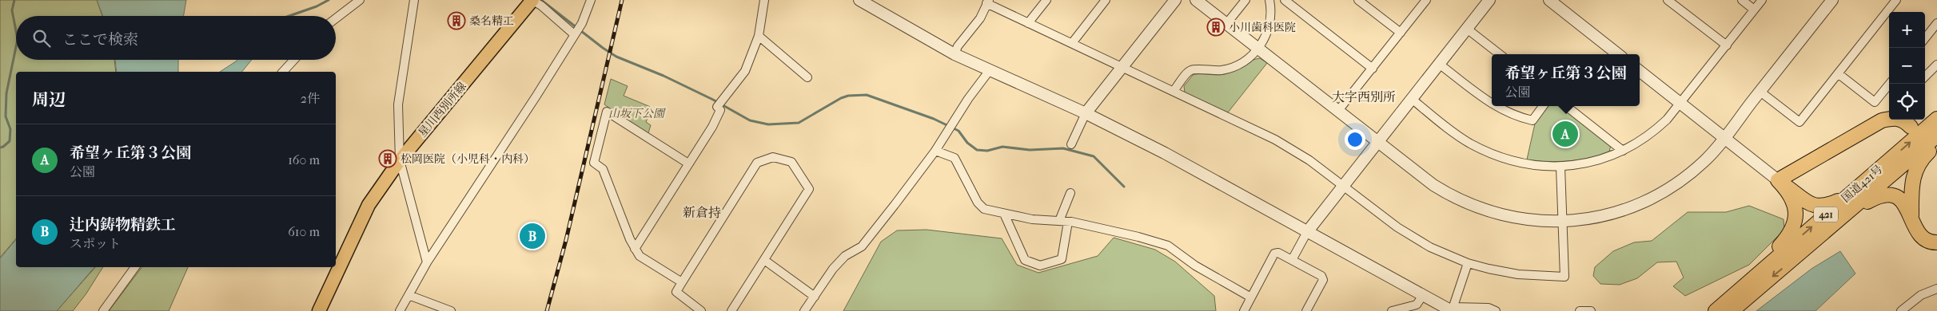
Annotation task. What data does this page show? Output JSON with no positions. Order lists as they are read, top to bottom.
{
  "streets": {
    "highway": ["国道421号", "421"],
    "main road": ["星川西別所線"]
  },
  "districts": ["大字西別所", "新倉持"],
  "parks": ["山坂下公園"],
  "places": {
    "building": ["桑名精工", "小川歯科医院", "松岡医院（小児科・内科）"]
  },
  "page": {
    "map_buttons": ["+", "−"],
    "search": "ここで検索",
    "popup": ["希望ヶ丘第３公園", "公園"],
    "heading": ["周辺", "2件"],
    "pins": ["A", "B"],
    "list": [
      {
        "mark": "A",
        "name": "希望ヶ丘第３公園",
        "note": "公園",
        "value": "160 m"
      },
      {
        "mark": "B",
        "name": "辻内鋳物精鉄工",
        "note": "スポット",
        "value": "610 m"
      }
    ]
  }
}
